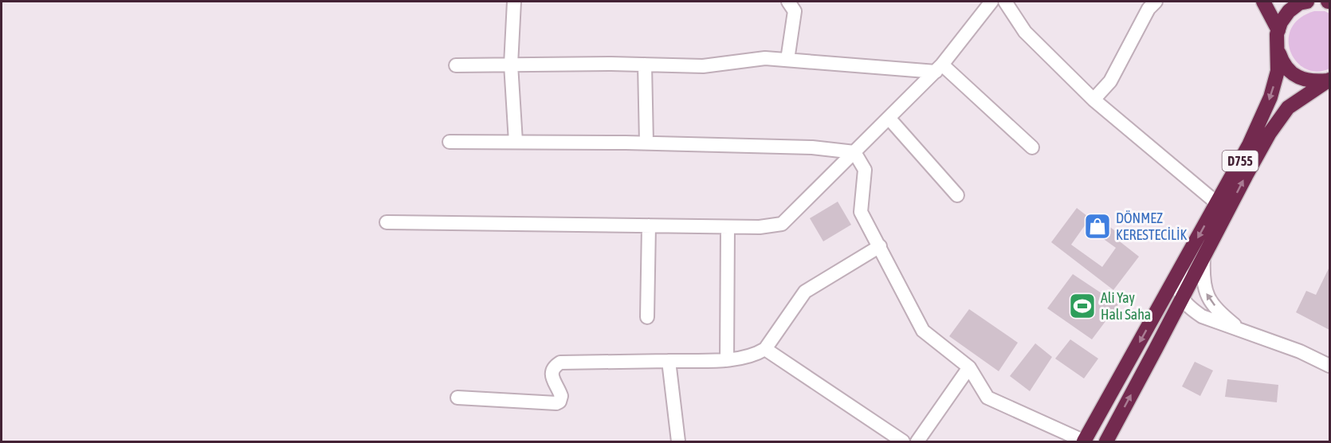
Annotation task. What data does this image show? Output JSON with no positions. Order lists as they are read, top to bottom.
{
  "streets": {
    "highway": ["D755"]
  },
  "places": {
    "shop": ["DÖNMEZ KERESTECİLİK"],
    "sports": ["Ali Yay Halı Saha"]
  }
}
